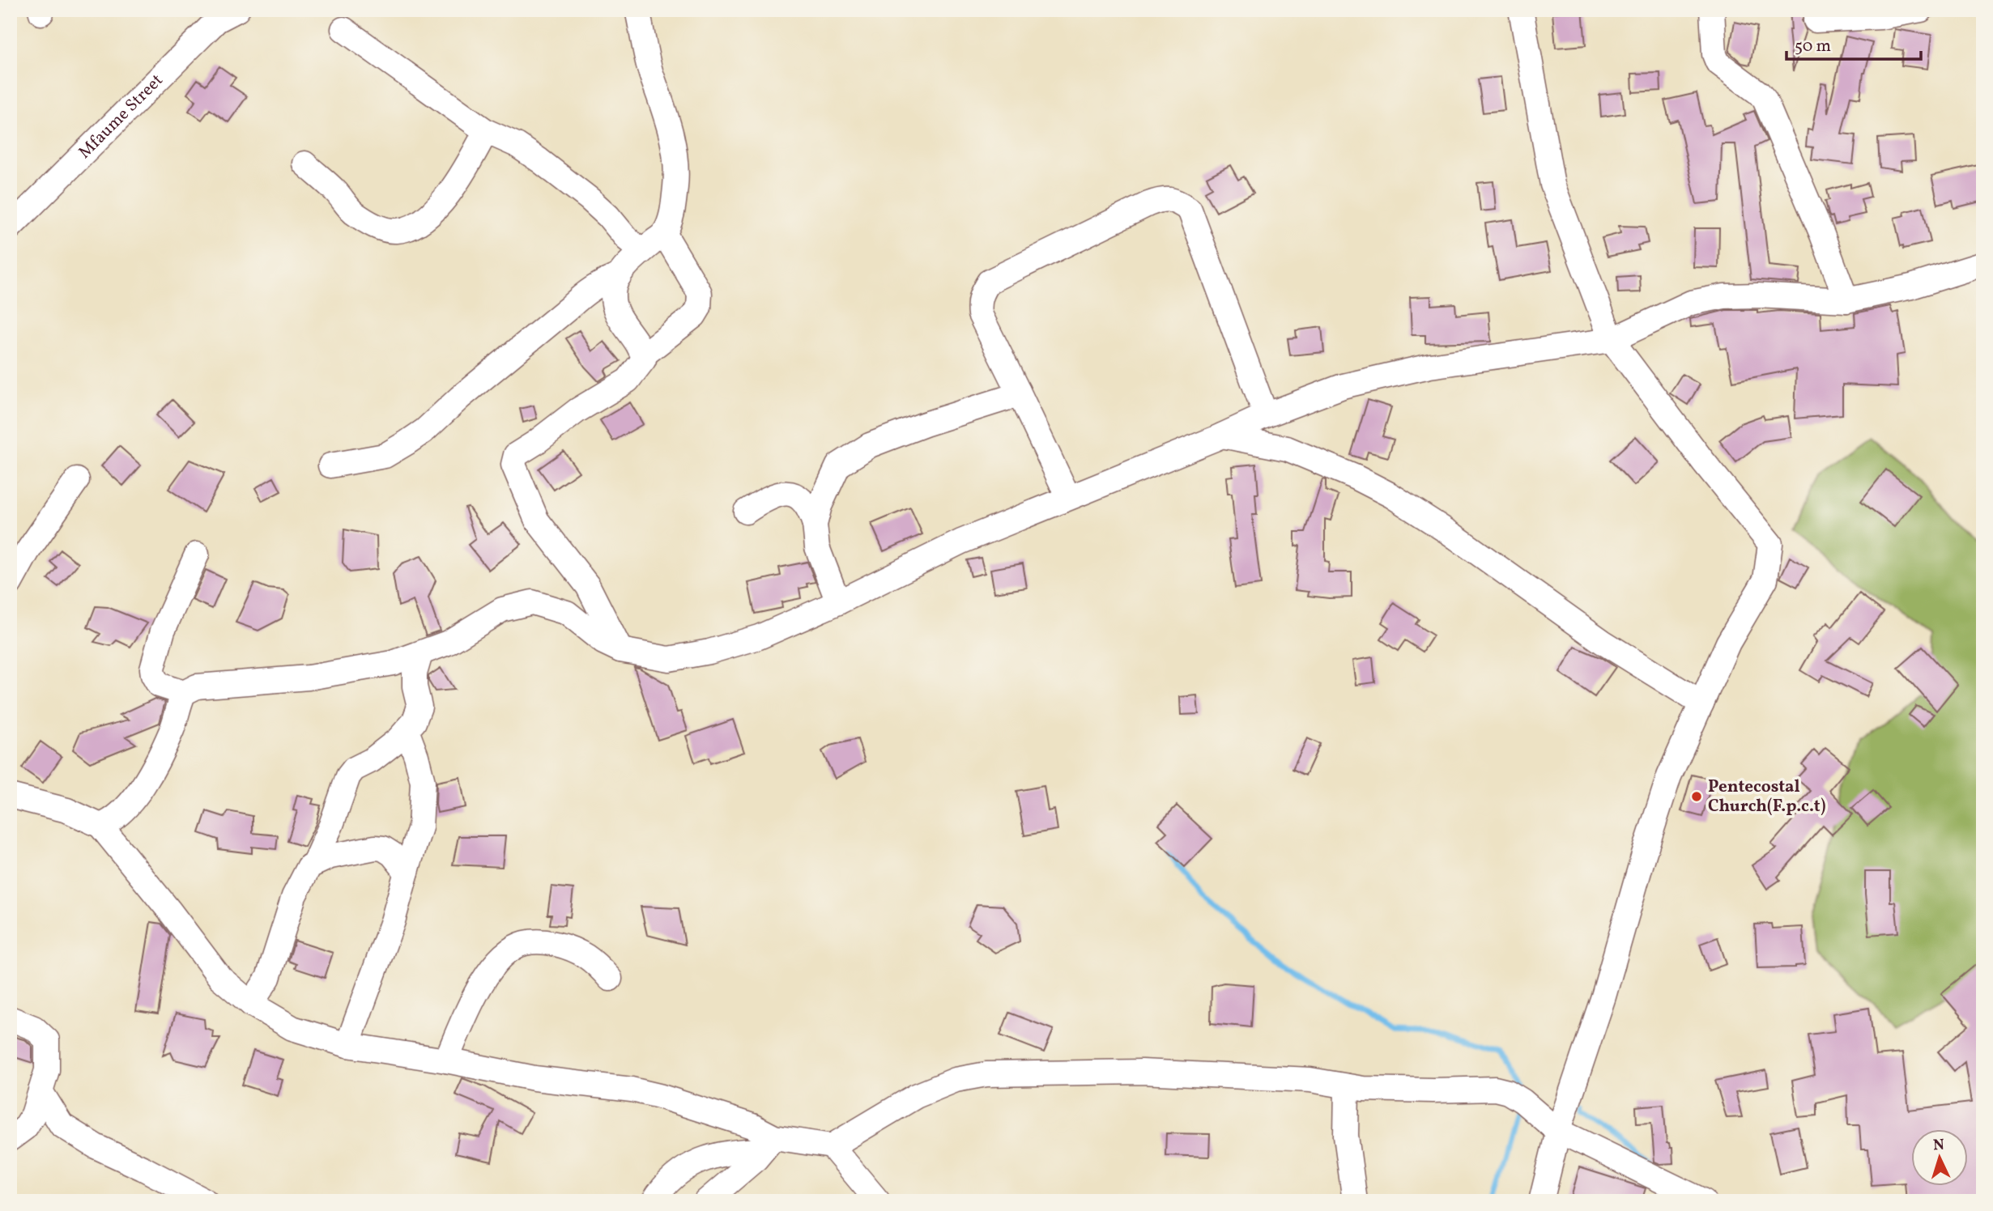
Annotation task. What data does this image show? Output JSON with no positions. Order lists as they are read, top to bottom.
{
  "streets": {
    "street": ["Mfaume Street"]
  },
  "places": ["Pentecostal Church(F.p.c.t)"],
  "scale_bar": "50 m",
  "north": "top"
}
